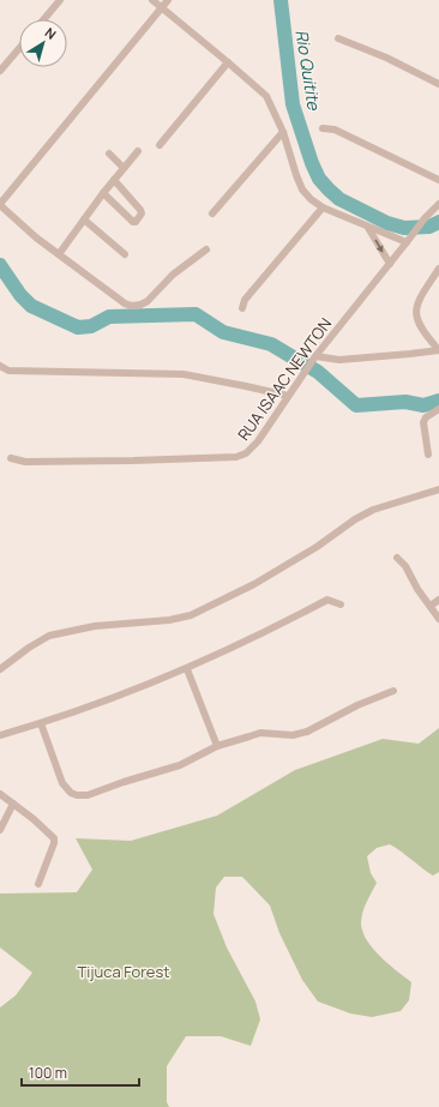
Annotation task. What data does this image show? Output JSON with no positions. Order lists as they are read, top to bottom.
{
  "streets": {
    "street": ["RUA ISAAC NEWTON"]
  },
  "water": ["Rio Quitite"],
  "parks": ["Tijuca Forest"],
  "scale_bar": "100 m",
  "north": "top right"
}
